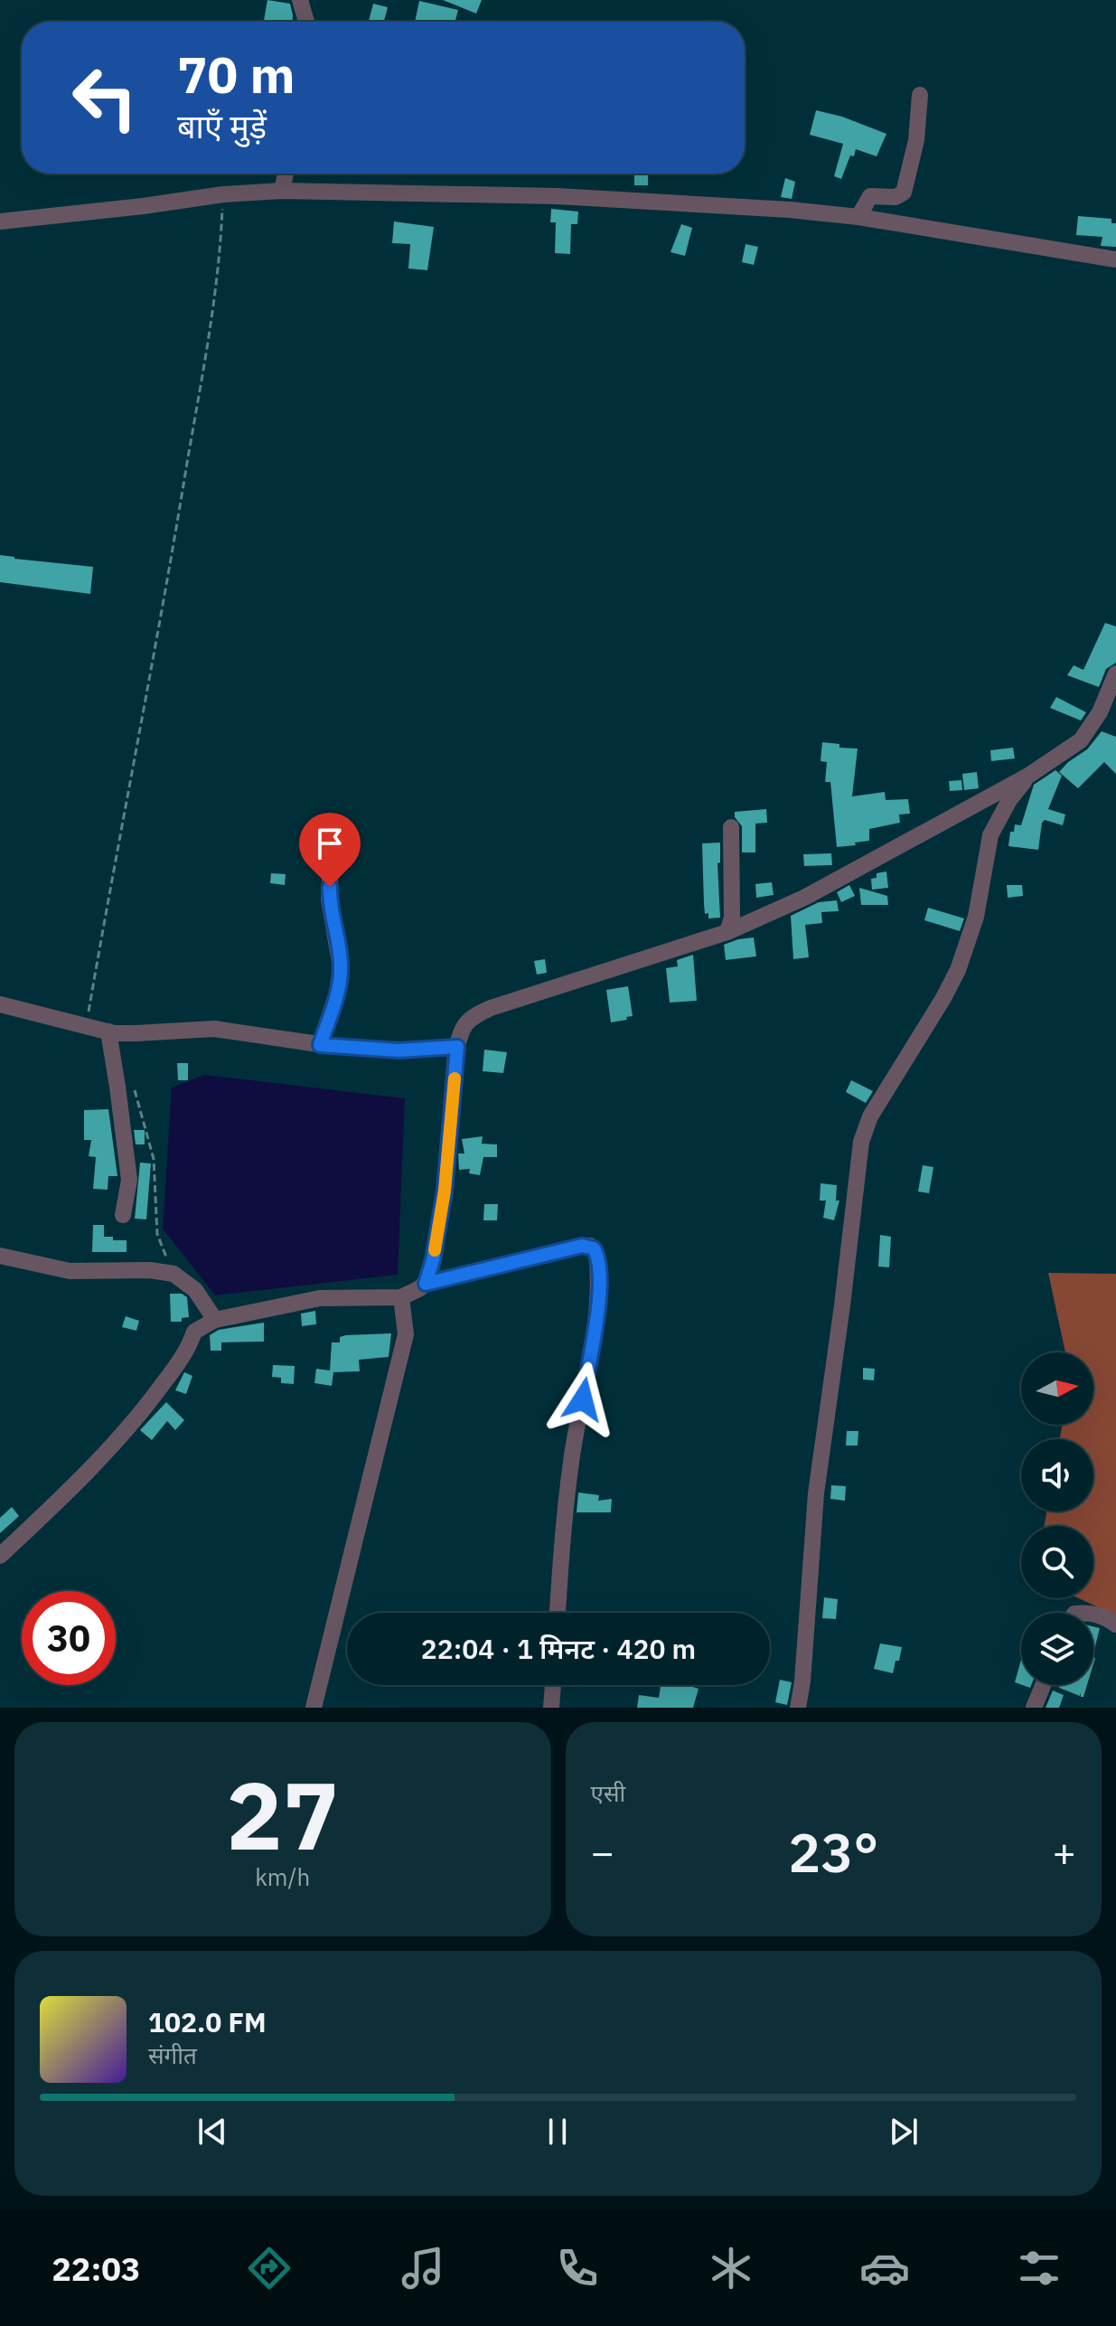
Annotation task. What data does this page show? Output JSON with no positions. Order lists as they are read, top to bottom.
{
  "north": "right",
  "page": {
    "turn": ["70 m", "बाएँ मुड़ें"],
    "limit": "30",
    "trip": "22:04 · 1 मिनट · 420 m",
    "tile": [
      ["27", "km/h"],
      "एसी"
    ],
    "heat": ["−", "23°", "+"],
    "song": ["102.0 FM", "संगीत"],
    "tabs": "22:03"
  }
}
